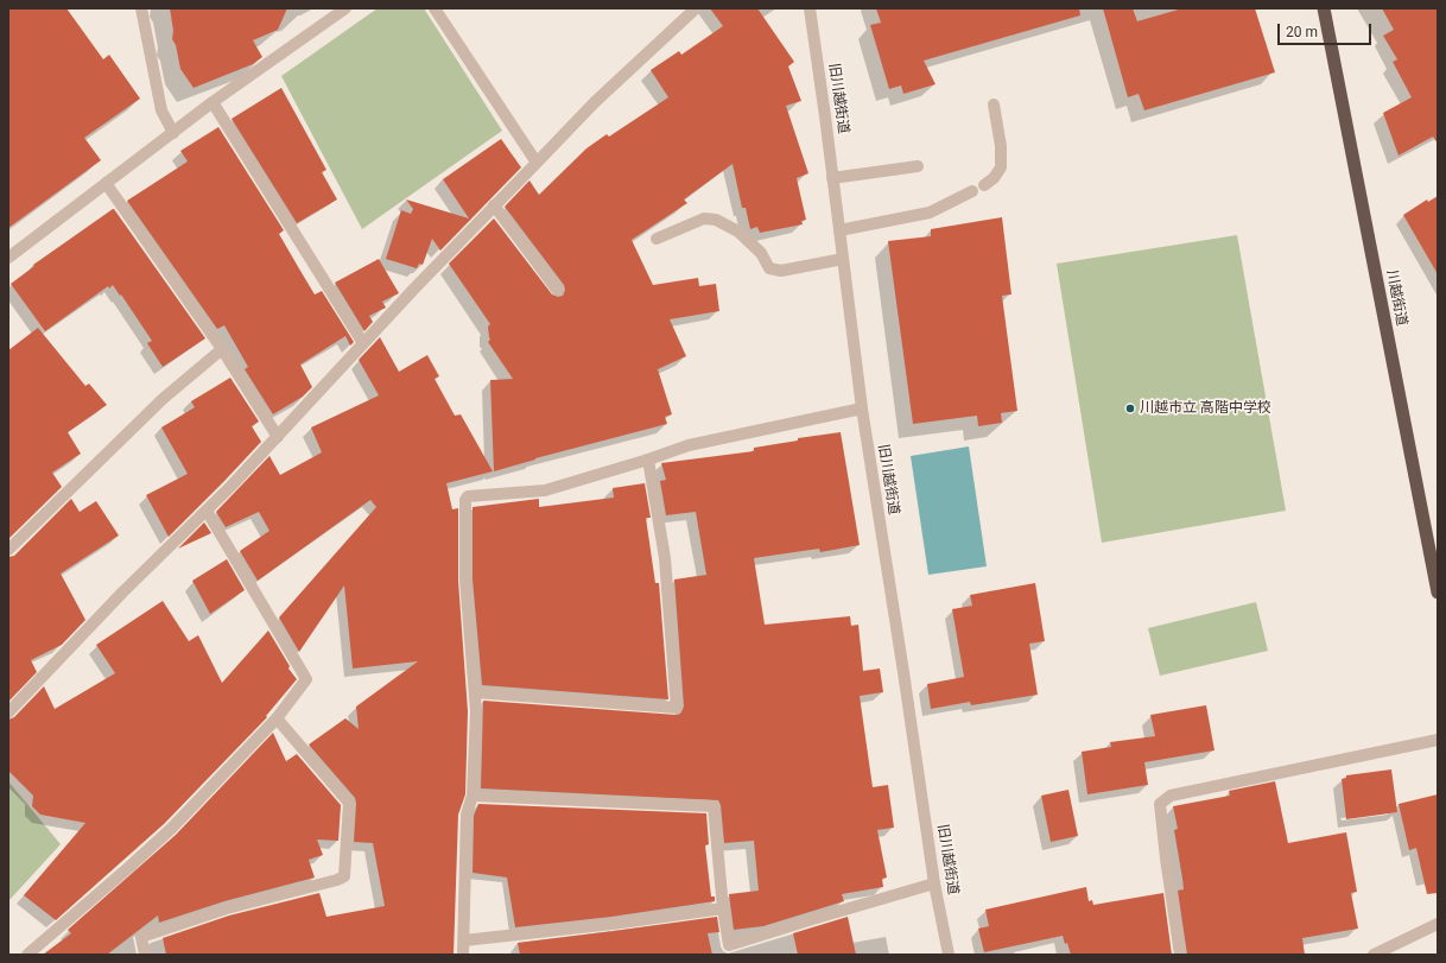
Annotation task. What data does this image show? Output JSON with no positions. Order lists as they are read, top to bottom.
{
  "streets": {
    "highway": ["川越街道"],
    "street": ["旧川越街道"]
  },
  "places": ["川越市立 高階中学校"],
  "scale_bar": "20 m"
}
